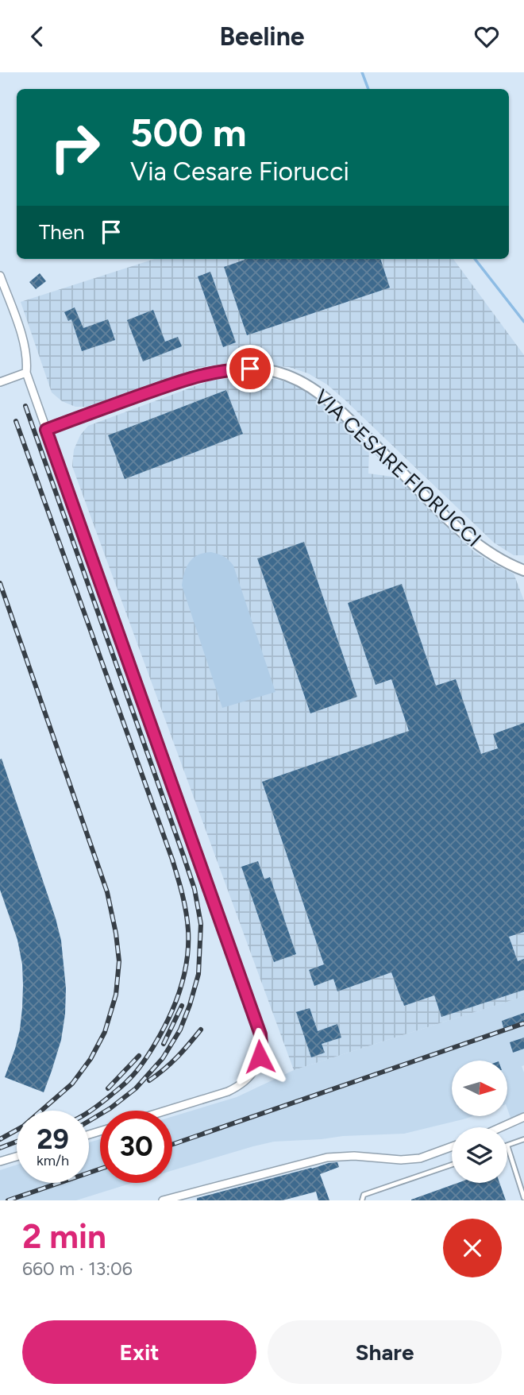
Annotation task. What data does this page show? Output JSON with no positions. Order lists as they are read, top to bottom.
{
  "streets": {
    "street": ["VIA CESARE FIORUCCI"]
  },
  "north": "right",
  "page": {
    "header": "Beeline",
    "turn": ["500 m", "Via Cesare Fiorucci"],
    "then": "Then",
    "speed": "29 km/h",
    "limit": "30",
    "heading": ["2 min", "660 m · 13:06"],
    "buttons": ["Exit", "Share"]
  }
}
